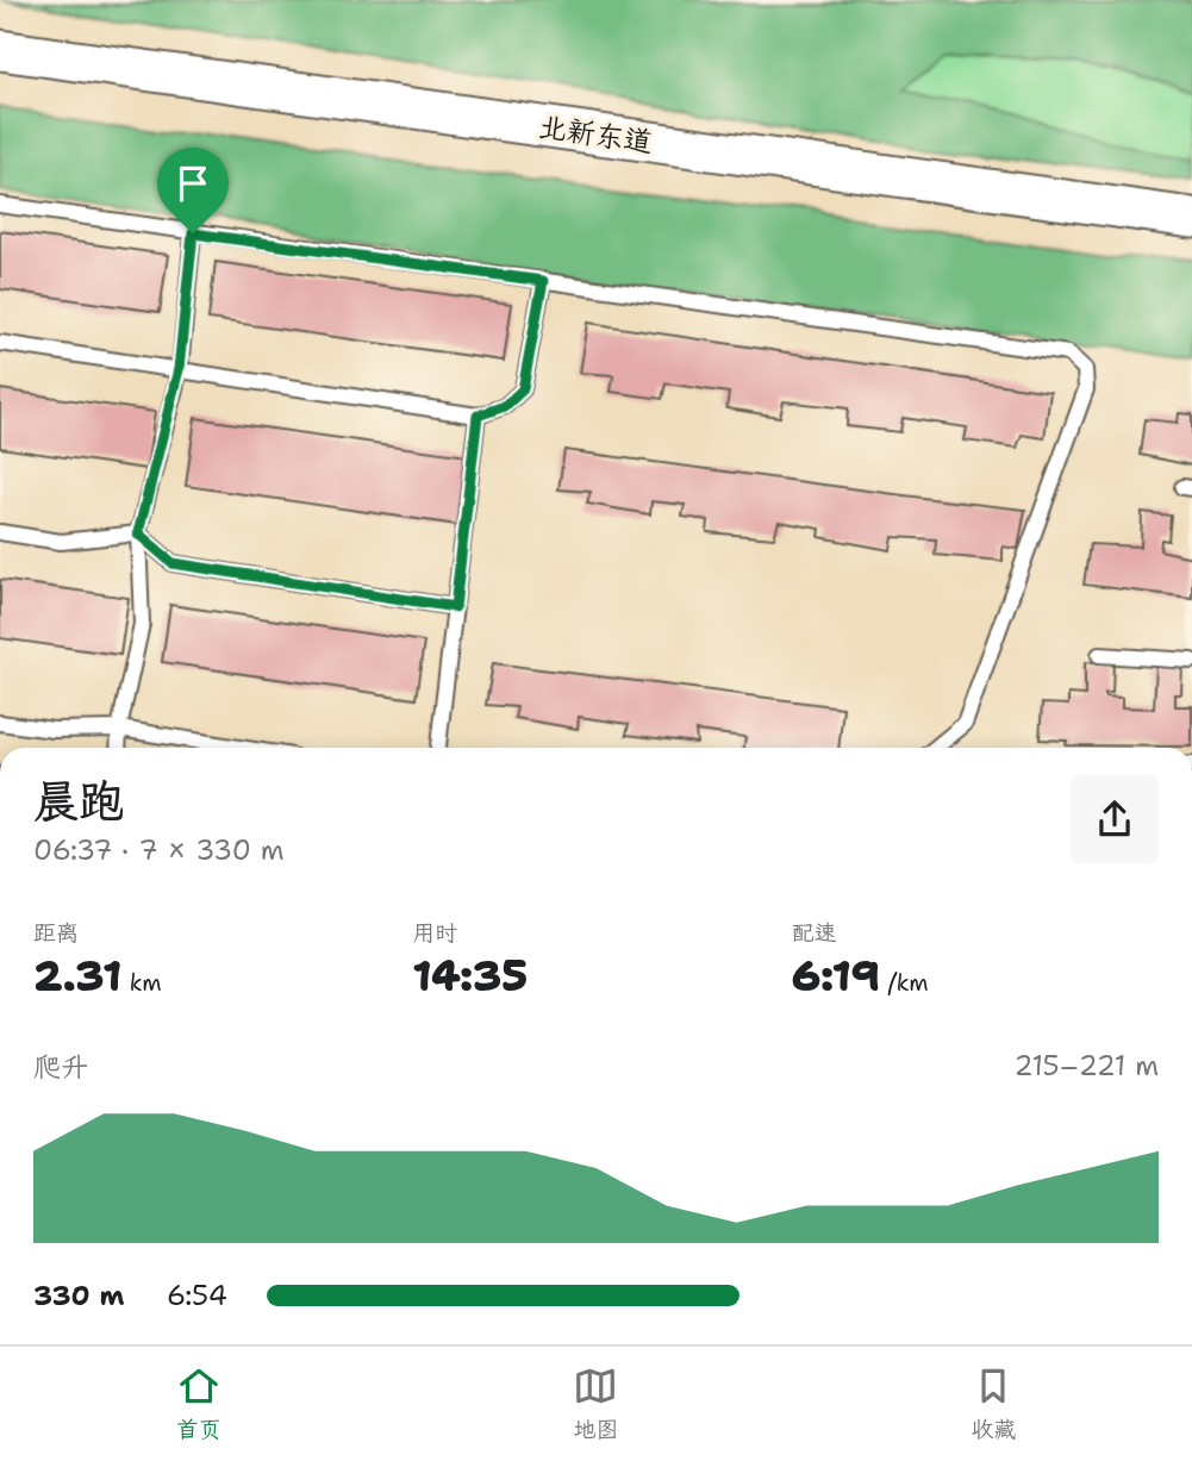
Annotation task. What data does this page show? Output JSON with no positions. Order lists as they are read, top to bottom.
{
  "streets": {
    "main road": ["北新东道"]
  },
  "page": {
    "heading": ["晨跑", "06:37 · 7 × 330 m"],
    "stats": [
      ["距离", "2.31 km"],
      ["用时", "14:35"],
      ["配速", "6:19 /km"]
    ],
    "chart": ["爬升", "215–221 m"],
    "list": [
      {
        "name": "330 m",
        "note": "6:54"
      }
    ],
    "tabs": ["首页", "地图", "收藏"]
  }
}
